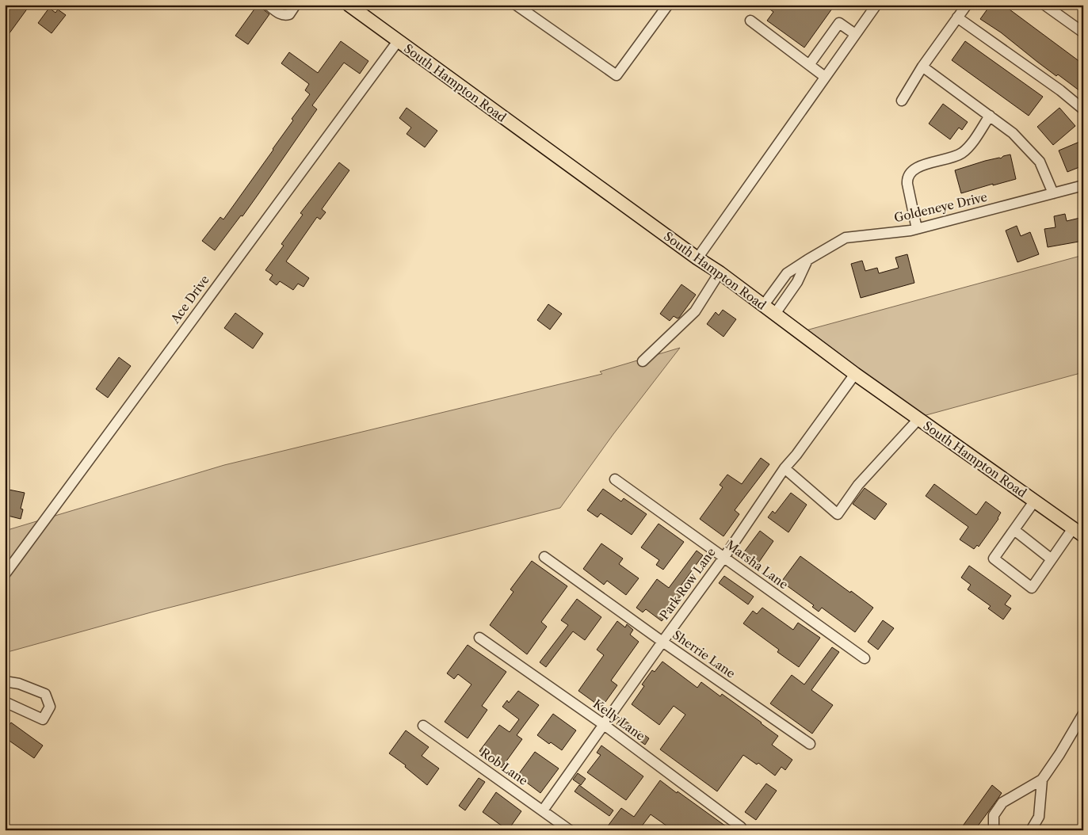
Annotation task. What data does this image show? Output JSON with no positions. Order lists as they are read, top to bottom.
{
  "streets": {
    "main road": ["South Hampton Road"],
    "street": [
      "Goldeneye Drive",
      "Ace Drive",
      "Marsha Lane",
      "Park Row Lane",
      "Sherrie Lane",
      "Kelly Lane",
      "Rob Lane"
    ]
  },
  "crossings": [
    ["South Hampton Road", "Goldeneye Drive"],
    ["South Hampton Road", "Ace Drive"],
    ["South Hampton Road", "Park Row Lane"],
    ["Marsha Lane", "Park Row Lane"],
    ["Park Row Lane", "Sherrie Lane"],
    ["Park Row Lane", "Kelly Lane"],
    ["Park Row Lane", "Rob Lane"]
  ]
}
